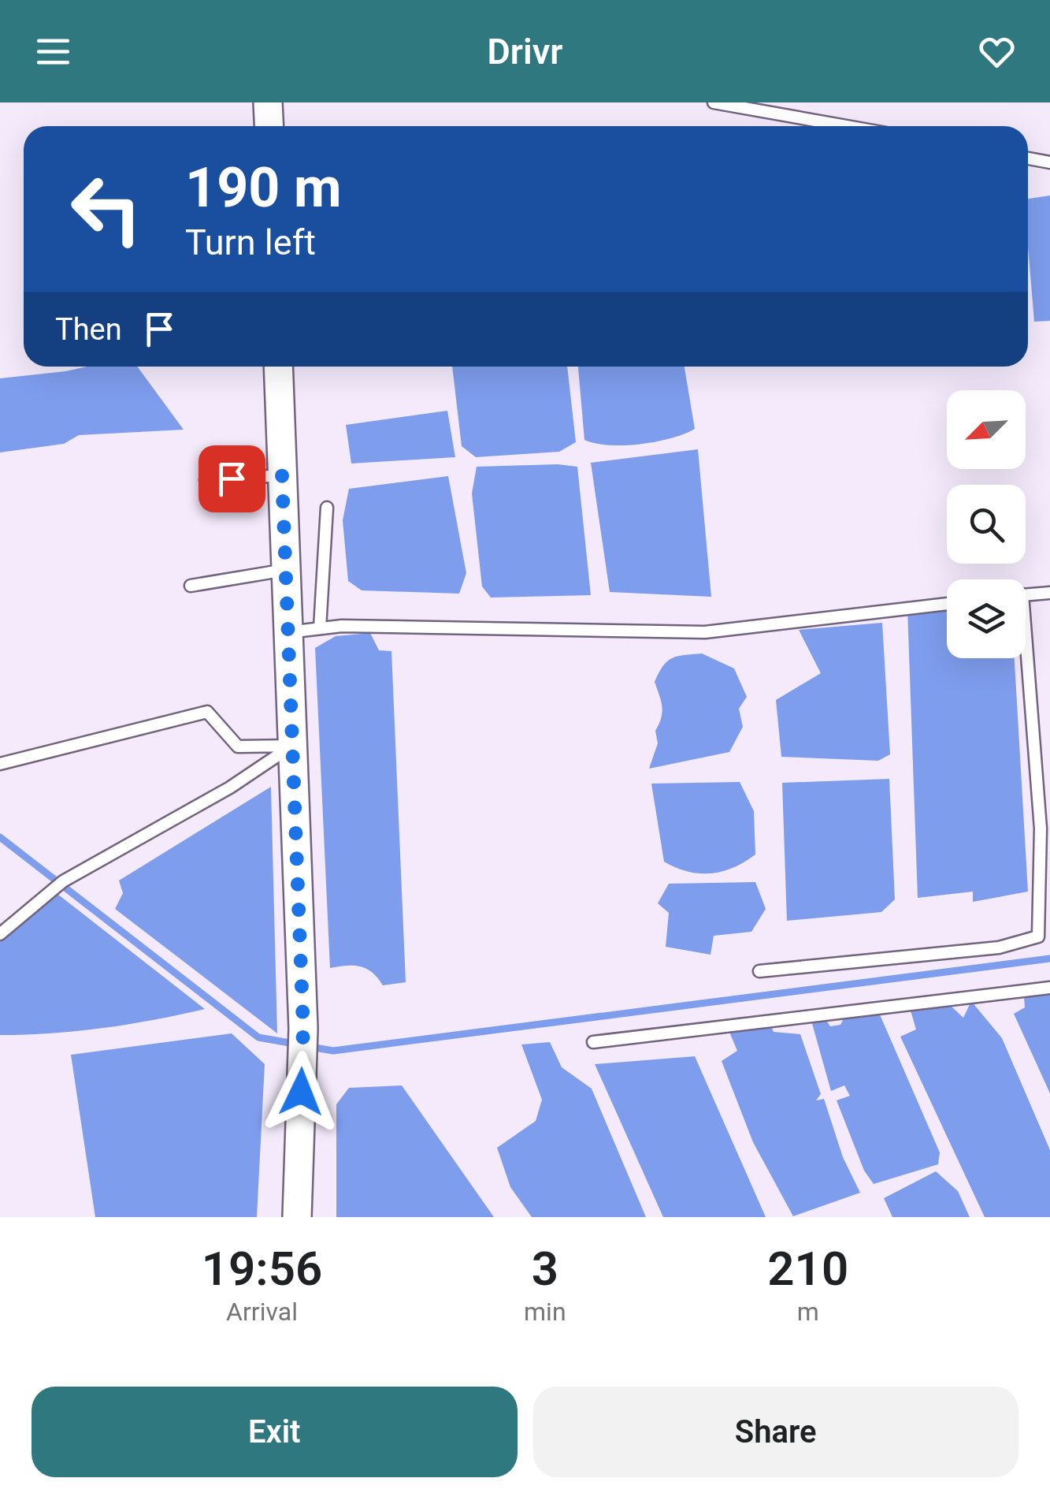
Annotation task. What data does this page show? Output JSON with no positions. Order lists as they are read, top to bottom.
{
  "north": "bottom left",
  "page": {
    "header": "Drivr",
    "turn": ["190 m", "Turn left"],
    "then": "Then",
    "eta": [
      "19:56",
      "Arrival",
      "3",
      "min",
      "210",
      "m"
    ],
    "buttons": ["Exit", "Share"]
  }
}
